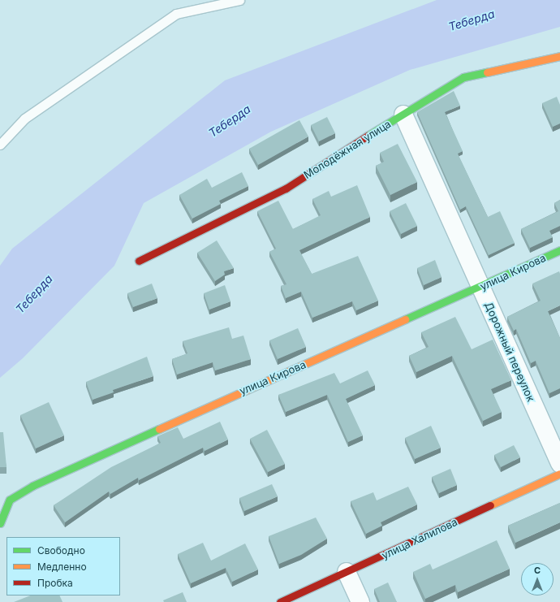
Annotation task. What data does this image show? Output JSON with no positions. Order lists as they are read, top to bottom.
{
  "streets": {
    "street": [
      "Молодёжная улица",
      "улица Кирова",
      "Дорожный переулок",
      "улица Халилова"
    ]
  },
  "crossings": [
    ["Молодёжная улица", "Дорожный переулок"],
    ["улица Кирова", "Дорожный переулок"]
  ],
  "water": ["Теберда"],
  "legend": ["Свободно", "Медленно", "Пробка"],
  "north": "top"
}
